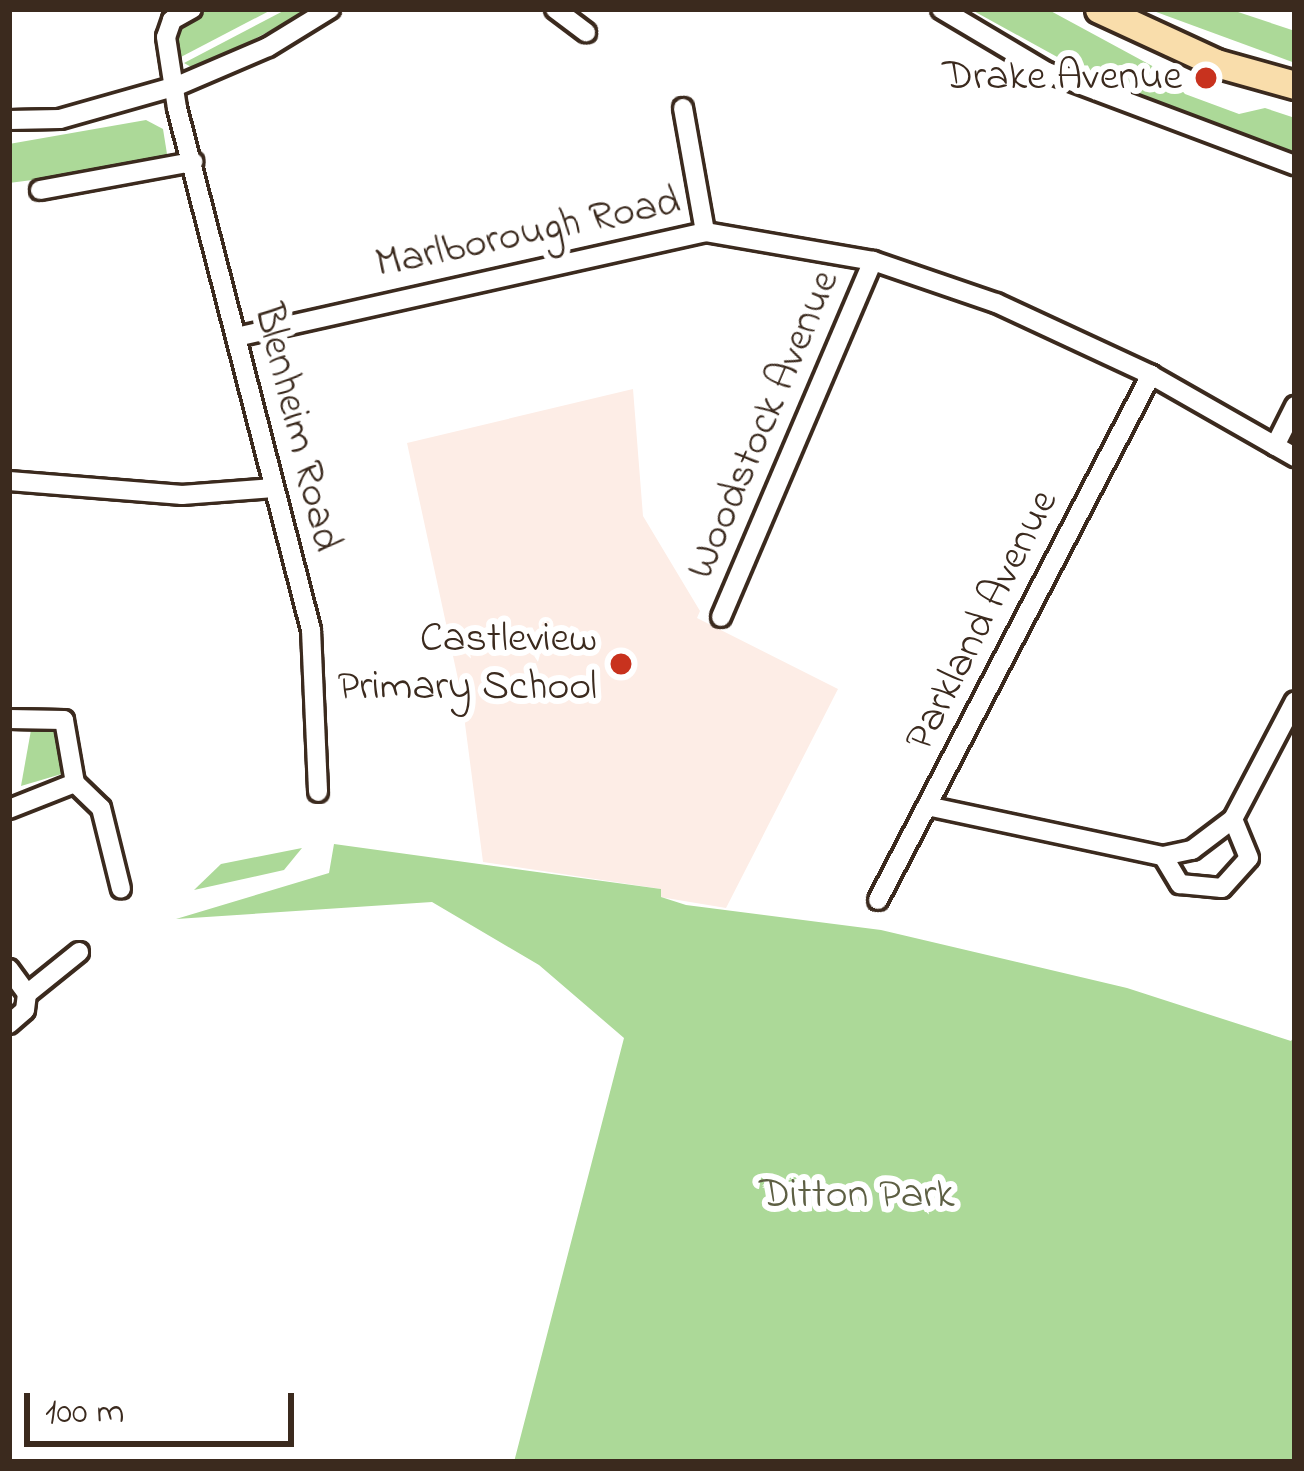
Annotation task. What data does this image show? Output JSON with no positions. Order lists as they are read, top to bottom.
{
  "streets": {
    "street": [
      "Marlborough Road",
      "Woodstock Avenue",
      "Blenheim Road",
      "Parkland Avenue"
    ]
  },
  "crossings": [
    ["Marlborough Road", "Woodstock Avenue"],
    ["Marlborough Road", "Blenheim Road"],
    ["Marlborough Road", "Parkland Avenue"]
  ],
  "parks": ["Ditton Park"],
  "places": ["Drake Avenue", "Castleview Primary School"],
  "scale_bar": "100 m"
}
